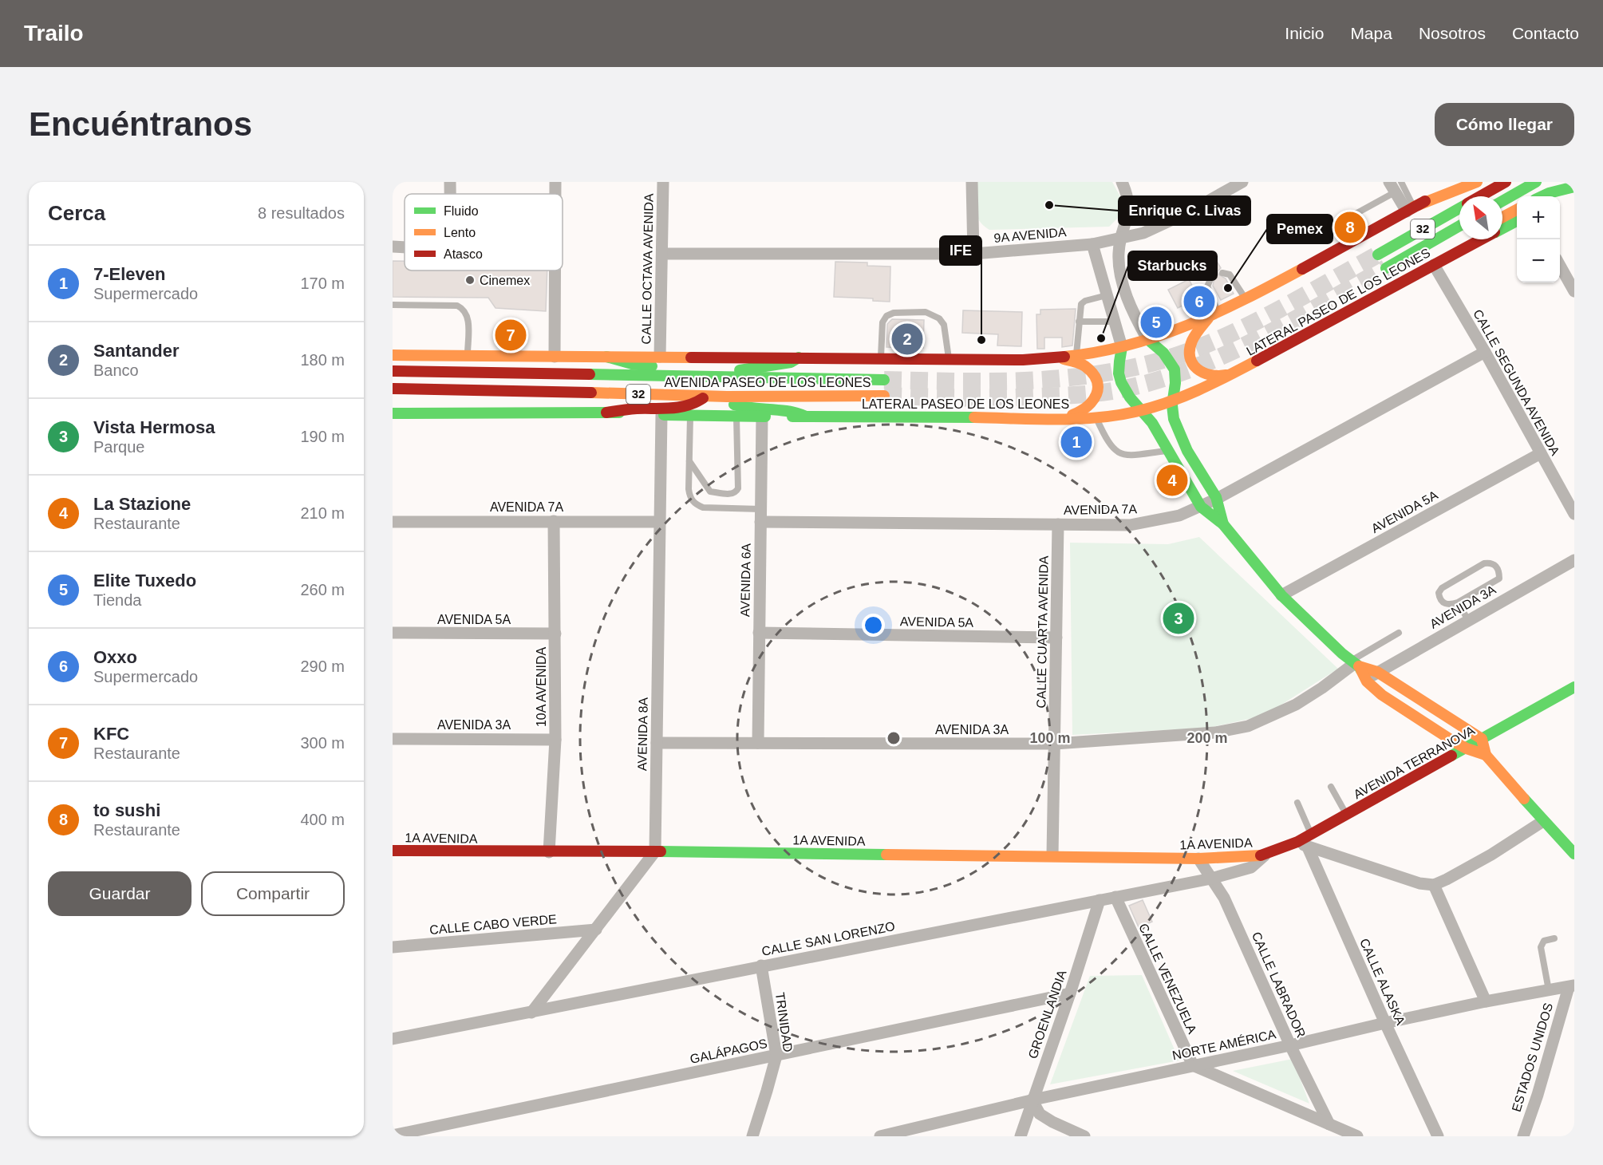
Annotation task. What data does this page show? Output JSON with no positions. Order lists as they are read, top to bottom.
{
  "streets": {
    "street": [
      "32",
      "9A AVENIDA",
      "CALLE OCTAVA AVENIDA",
      "LATERAL PASEO DE LOS LEONES",
      "AVENIDA PASEO DE LOS LEONES",
      "CALLE SEGUNDA AVENIDA",
      "AVENIDA 7A",
      "AVENIDA 5A",
      "AVENIDA 6A",
      "AVENIDA 3A",
      "CALLE CUARTA AVENIDA",
      "10A AVENIDA",
      "AVENIDA 8A",
      "AVENIDA TERRANOVA",
      "1A AVENIDA",
      "CALLE CABO VERDE",
      "CALLE SAN LORENZO",
      "CALLE VENEZUELA",
      "CALLE ALASKA",
      "CALLE LABRADOR",
      "GROENLANDIA",
      "TRINIDAD",
      "NORTE AMÉRICA",
      "GALÁPAGOS",
      "ESTADOS UNIDOS"
    ]
  },
  "crossings": [
    ["9A AVENIDA", "CALLE OCTAVA AVENIDA"],
    ["LATERAL PASEO DE LOS LEONES", "CALLE SEGUNDA AVENIDA"],
    ["LATERAL PASEO DE LOS LEONES", "AVENIDA 6A"],
    ["LATERAL PASEO DE LOS LEONES", "AVENIDA 8A"],
    ["CALLE SEGUNDA AVENIDA", "AVENIDA 7A"],
    ["CALLE SEGUNDA AVENIDA", "AVENIDA 5A"],
    ["AVENIDA 7A", "AVENIDA 6A"],
    ["AVENIDA 7A", "CALLE CUARTA AVENIDA"],
    ["AVENIDA 7A", "10A AVENIDA"],
    ["AVENIDA 7A", "AVENIDA 8A"],
    ["AVENIDA 5A", "AVENIDA 6A"],
    ["AVENIDA 5A", "CALLE CUARTA AVENIDA"],
    ["AVENIDA 5A", "10A AVENIDA"],
    ["AVENIDA 6A", "AVENIDA 3A"],
    ["AVENIDA 3A", "CALLE CUARTA AVENIDA"],
    ["AVENIDA 3A", "10A AVENIDA"],
    ["AVENIDA 3A", "AVENIDA 8A"],
    ["CALLE CUARTA AVENIDA", "1A AVENIDA"],
    ["10A AVENIDA", "1A AVENIDA"],
    ["AVENIDA 8A", "1A AVENIDA"],
    ["AVENIDA TERRANOVA", "1A AVENIDA"],
    ["AVENIDA TERRANOVA", "CALLE SAN LORENZO"],
    ["AVENIDA TERRANOVA", "CALLE ALASKA"],
    ["1A AVENIDA", "CALLE SAN LORENZO"],
    ["1A AVENIDA", "CALLE LABRADOR"],
    ["CALLE SAN LORENZO", "CALLE VENEZUELA"],
    ["CALLE SAN LORENZO", "CALLE LABRADOR"],
    ["CALLE SAN LORENZO", "GROENLANDIA"],
    ["CALLE SAN LORENZO", "TRINIDAD"],
    ["CALLE VENEZUELA", "NORTE AMÉRICA"],
    ["CALLE ALASKA", "NORTE AMÉRICA"],
    ["CALLE LABRADOR", "NORTE AMÉRICA"],
    ["GROENLANDIA", "NORTE AMÉRICA"],
    ["GROENLANDIA", "GALÁPAGOS"],
    ["TRINIDAD", "GALÁPAGOS"],
    ["NORTE AMÉRICA", "ESTADOS UNIDOS"]
  ],
  "places": [
    "Enrique C. Livas",
    "Cinemex",
    "Pemex",
    "Starbucks",
    "IFE"
  ],
  "legend": ["Fluido", "Lento", "Atasco"],
  "north": "top left",
  "page": {
    "header": "Trailo",
    "nav": [
      "Inicio",
      "Mapa",
      "Nosotros",
      "Contacto"
    ],
    "buttons": [
      "Cómo llegar",
      ["Guardar", "Compartir"]
    ],
    "title": "Encuéntranos",
    "heading": ["Cerca", "8 resultados"],
    "map_buttons": ["+", "−"],
    "pins": [
      "8",
      "6",
      "5",
      "7",
      "2",
      "1",
      "4",
      "3"
    ],
    "list": [
      {
        "mark": "1",
        "name": "7-Eleven",
        "note": "Supermercado",
        "value": "170 m"
      },
      {
        "mark": "2",
        "name": "Santander",
        "note": "Banco",
        "value": "180 m"
      },
      {
        "mark": "3",
        "name": "Vista Hermosa",
        "note": "Parque",
        "value": "190 m"
      },
      {
        "mark": "4",
        "name": "La Stazione",
        "note": "Restaurante",
        "value": "210 m"
      },
      {
        "mark": "5",
        "name": "Elite Tuxedo",
        "note": "Tienda",
        "value": "260 m"
      },
      {
        "mark": "6",
        "name": "Oxxo",
        "note": "Supermercado",
        "value": "290 m"
      },
      {
        "mark": "7",
        "name": "KFC",
        "note": "Restaurante",
        "value": "300 m"
      },
      {
        "mark": "8",
        "name": "to sushi",
        "note": "Restaurante",
        "value": "400 m"
      }
    ]
  },
  "rings": ["100 m", "200 m"]
}
